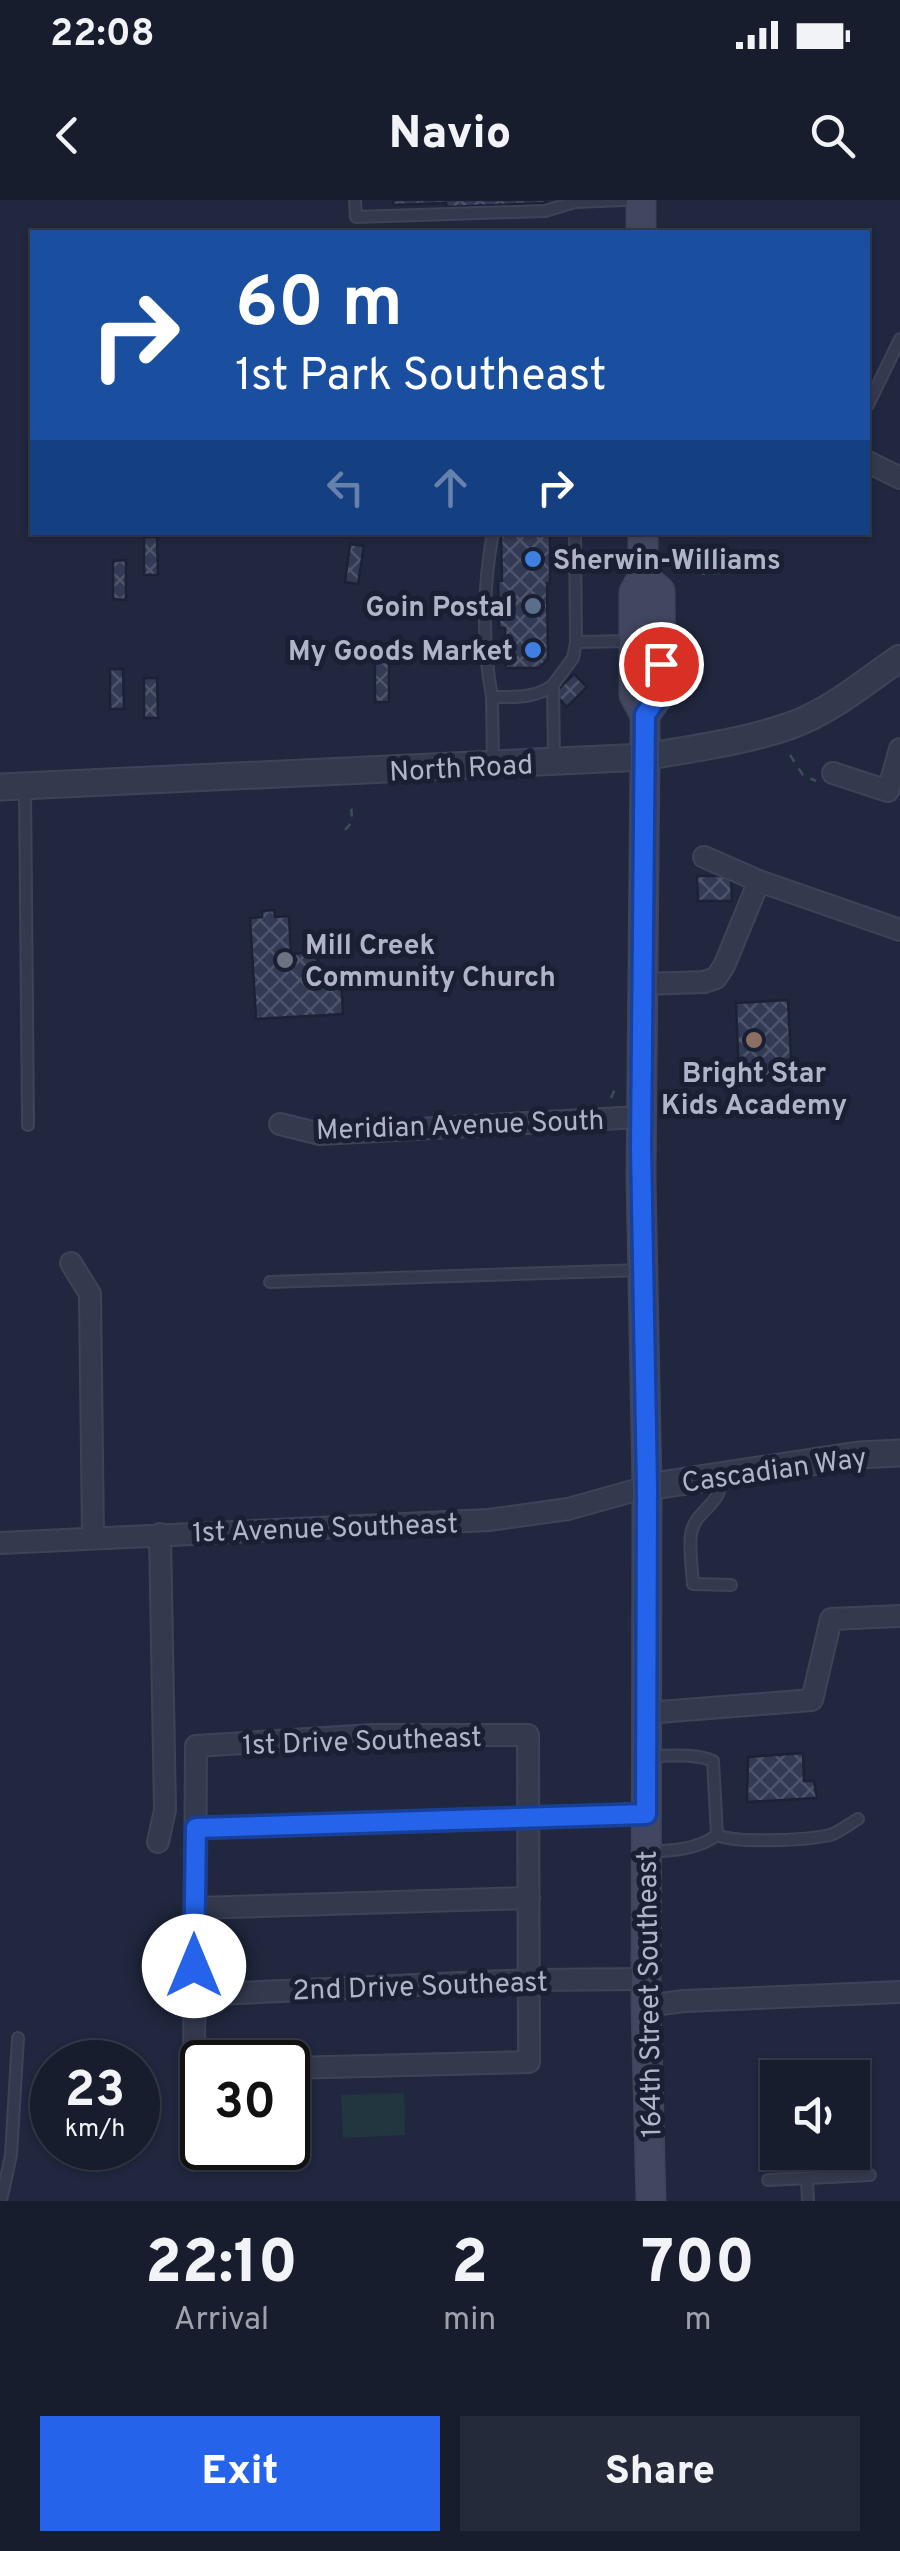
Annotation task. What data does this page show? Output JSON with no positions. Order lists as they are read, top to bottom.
{
  "streets": {
    "main road": ["164th Street Southeast"],
    "street": [
      "North Road",
      "Meridian Avenue South",
      "Cascadian Way",
      "1st Avenue Southeast",
      "1st Drive Southeast",
      "2nd Drive Southeast"
    ]
  },
  "crossings": [
    ["North Road", "164th Street Southeast"],
    ["Meridian Avenue South", "164th Street Southeast"],
    ["Cascadian Way", "1st Avenue Southeast"],
    ["Cascadian Way", "164th Street Southeast"],
    ["1st Avenue Southeast", "164th Street Southeast"],
    ["2nd Drive Southeast", "164th Street Southeast"]
  ],
  "places": [
    "Sherwin-Williams",
    "Goin Postal",
    "My Goods Market",
    "Mill Creek Community Church",
    "Bright Star Kids Academy"
  ],
  "page": {
    "status": "22:08",
    "header": "Navio",
    "turn": ["60 m", "1st Park Southeast"],
    "speed": "23 km/h",
    "limit": "30",
    "eta": [
      "22:10",
      "Arrival",
      "2",
      "min",
      "700",
      "m"
    ],
    "buttons": ["Exit", "Share"]
  }
}
